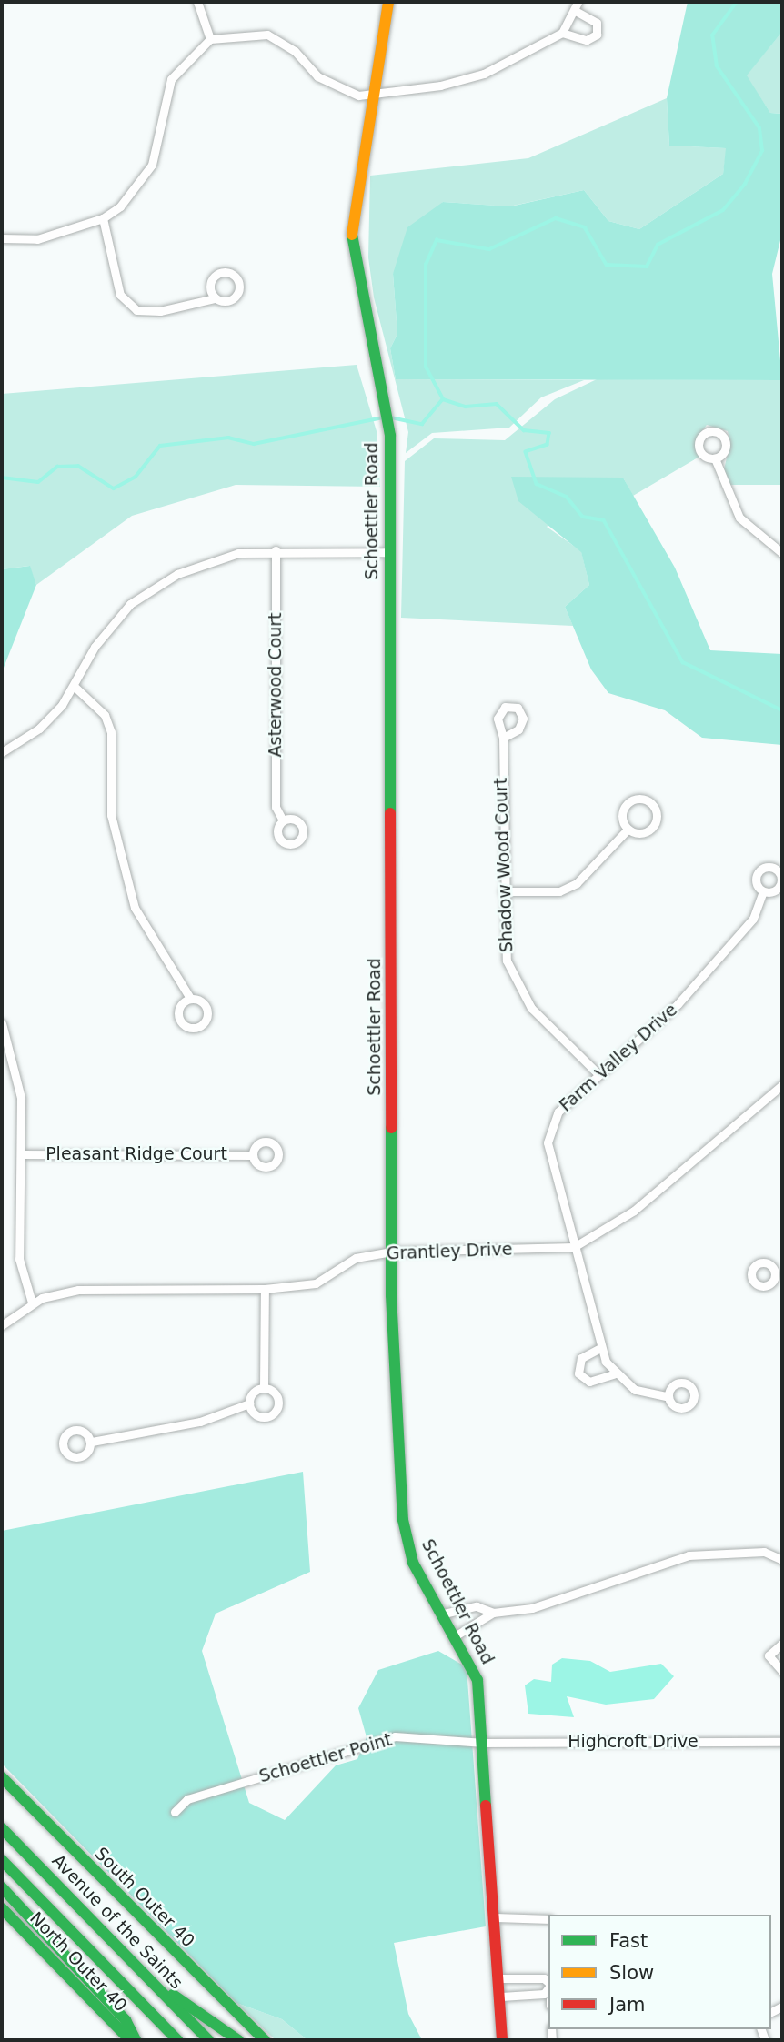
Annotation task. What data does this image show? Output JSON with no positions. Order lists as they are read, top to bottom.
{
  "streets": {
    "main road": [
      "Schoettler Road",
      "South Outer 40",
      "Avenue of the Saints",
      "North Outer 40"
    ],
    "street": [
      "Asterwood Court",
      "Shadow Wood Court",
      "Farm Valley Drive",
      "Pleasant Ridge Court",
      "Grantley Drive",
      "Highcroft Drive",
      "Schoettler Point"
    ]
  },
  "crossings": [
    ["Schoettler Road", "Grantley Drive"],
    ["Schoettler Road", "Highcroft Drive"],
    ["Schoettler Road", "Schoettler Point"],
    ["Shadow Wood Court", "Farm Valley Drive"],
    ["Farm Valley Drive", "Grantley Drive"],
    ["Highcroft Drive", "Schoettler Point"]
  ],
  "legend": ["Fast", "Slow", "Jam"]
}
